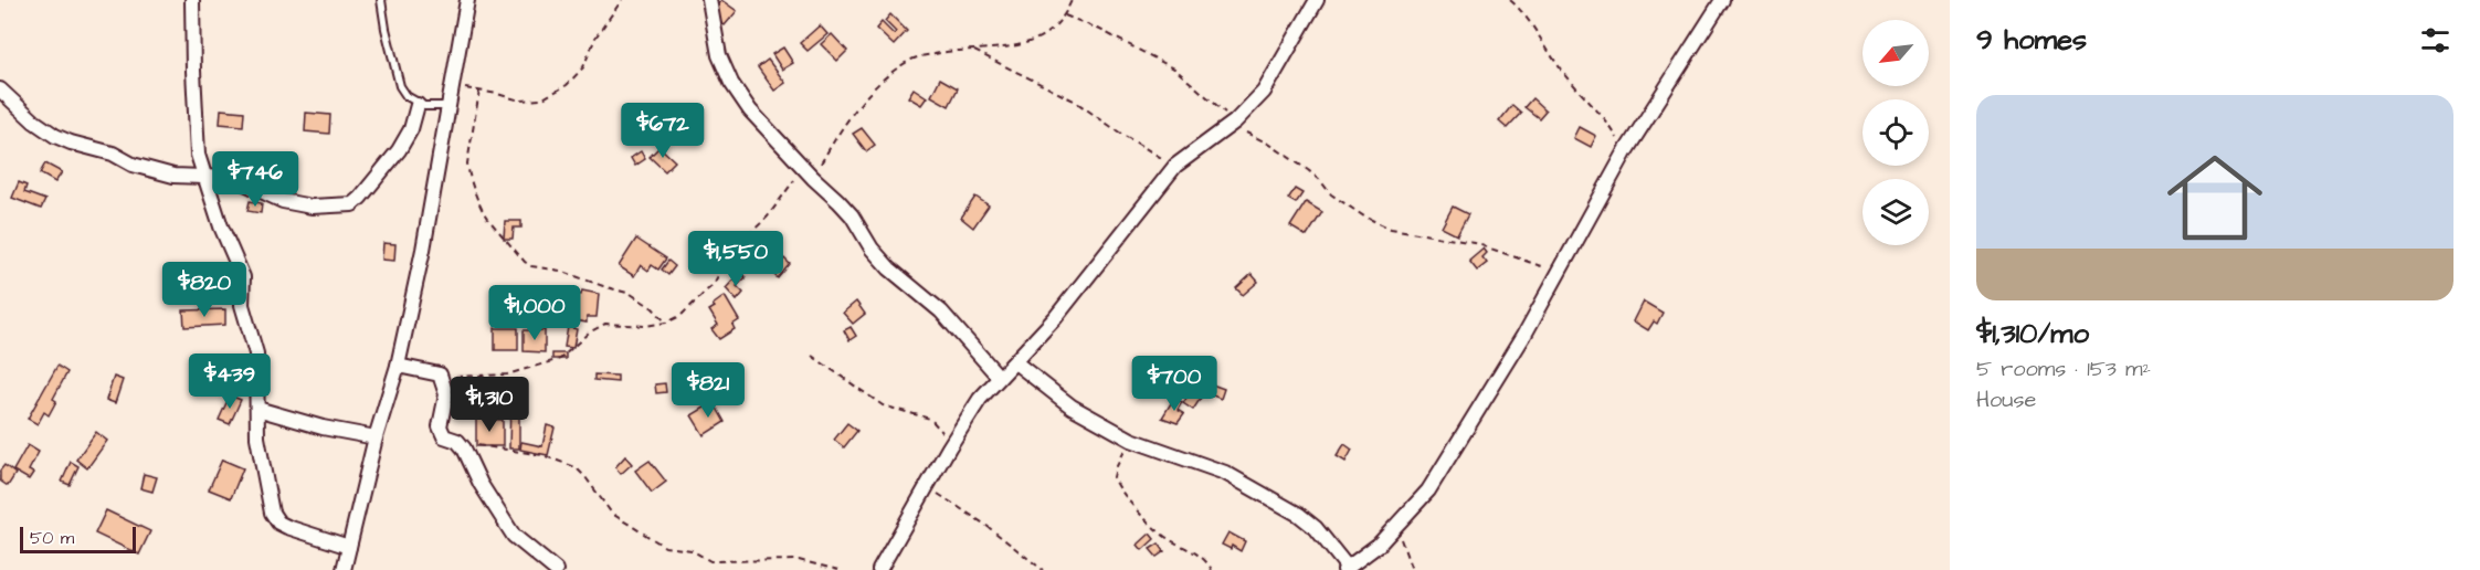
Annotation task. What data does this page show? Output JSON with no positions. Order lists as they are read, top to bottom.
{
  "scale_bar": "50 m",
  "north": "bottom left",
  "page": {
    "heading": "9 homes",
    "list": [
      {
        "name": "$1,310/mo",
        "note": "5 rooms · 153 m² · House"
      }
    ],
    "price": [
      "$672",
      "$746",
      "$1,550",
      "$820",
      "$1,000",
      "$439",
      "$700",
      "$821",
      "$1,310"
    ],
    "scale": "50 m"
  }
}
